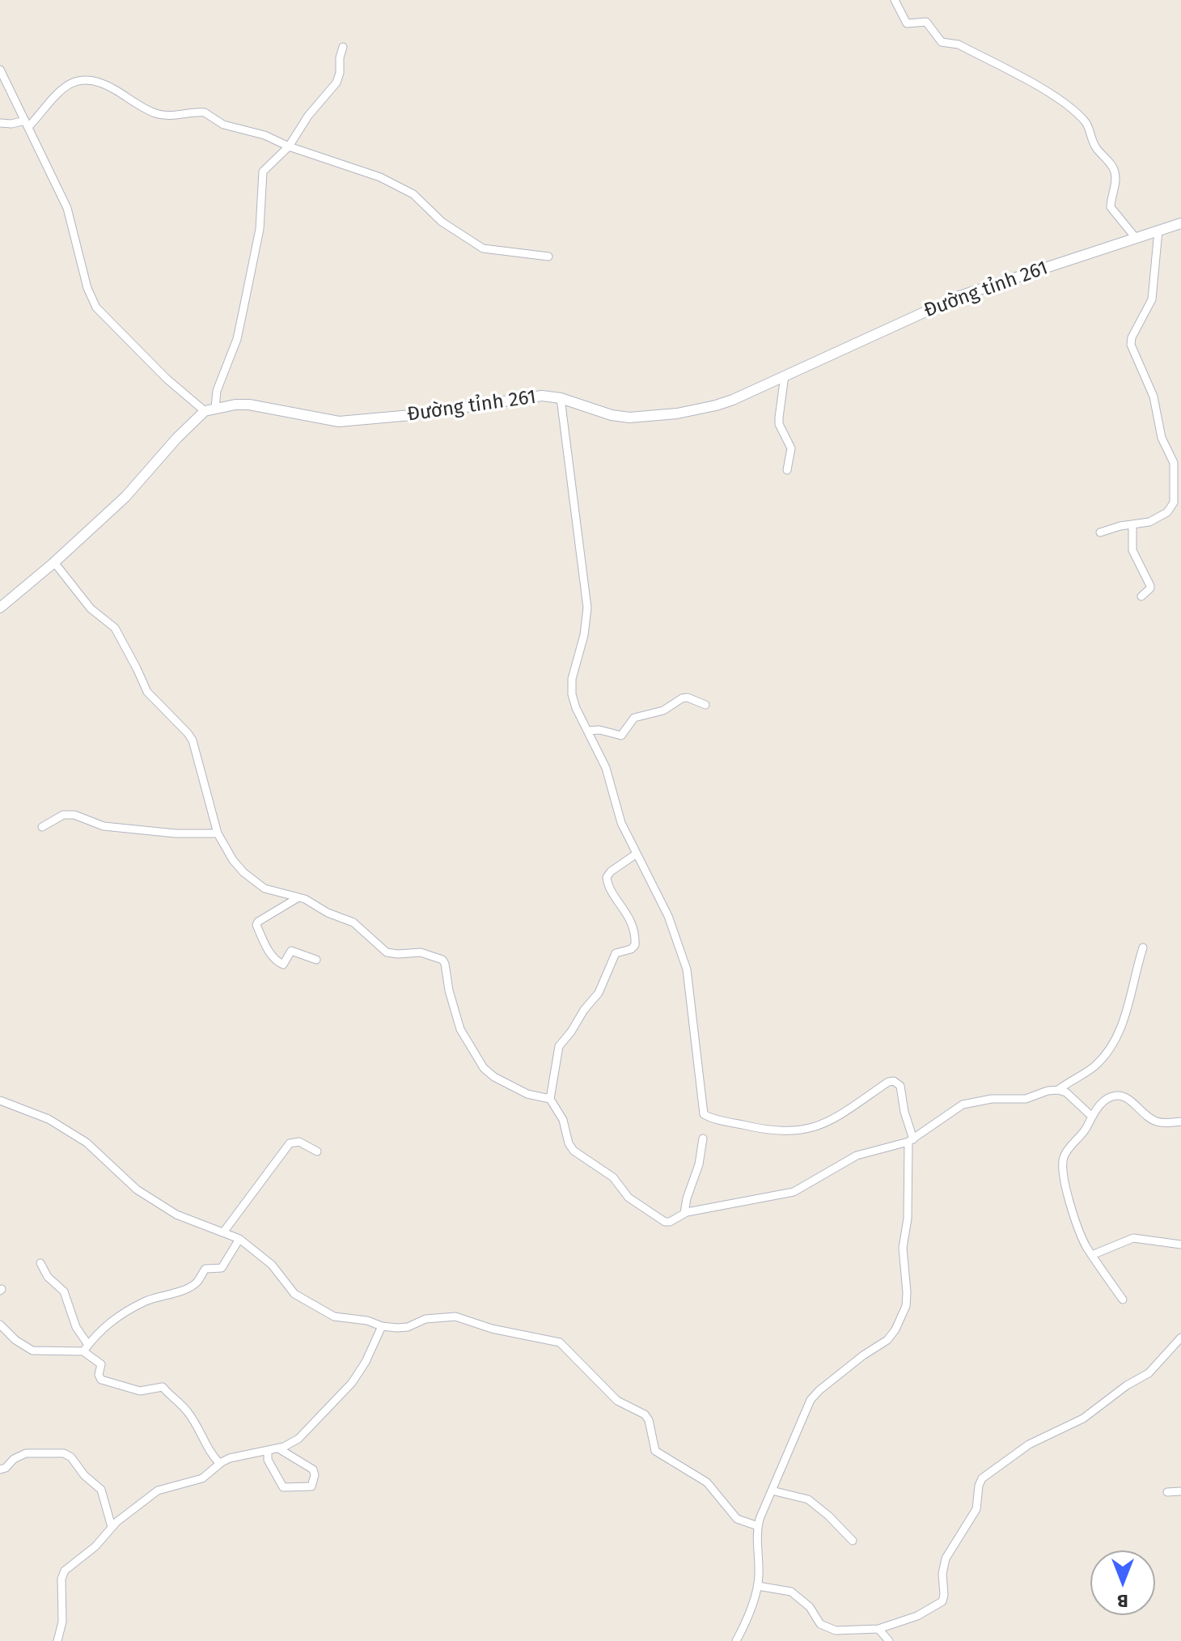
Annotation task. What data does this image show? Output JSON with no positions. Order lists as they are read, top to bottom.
{
  "streets": {
    "main road": ["Đường tỉnh 261"]
  },
  "north": "bottom"
}
